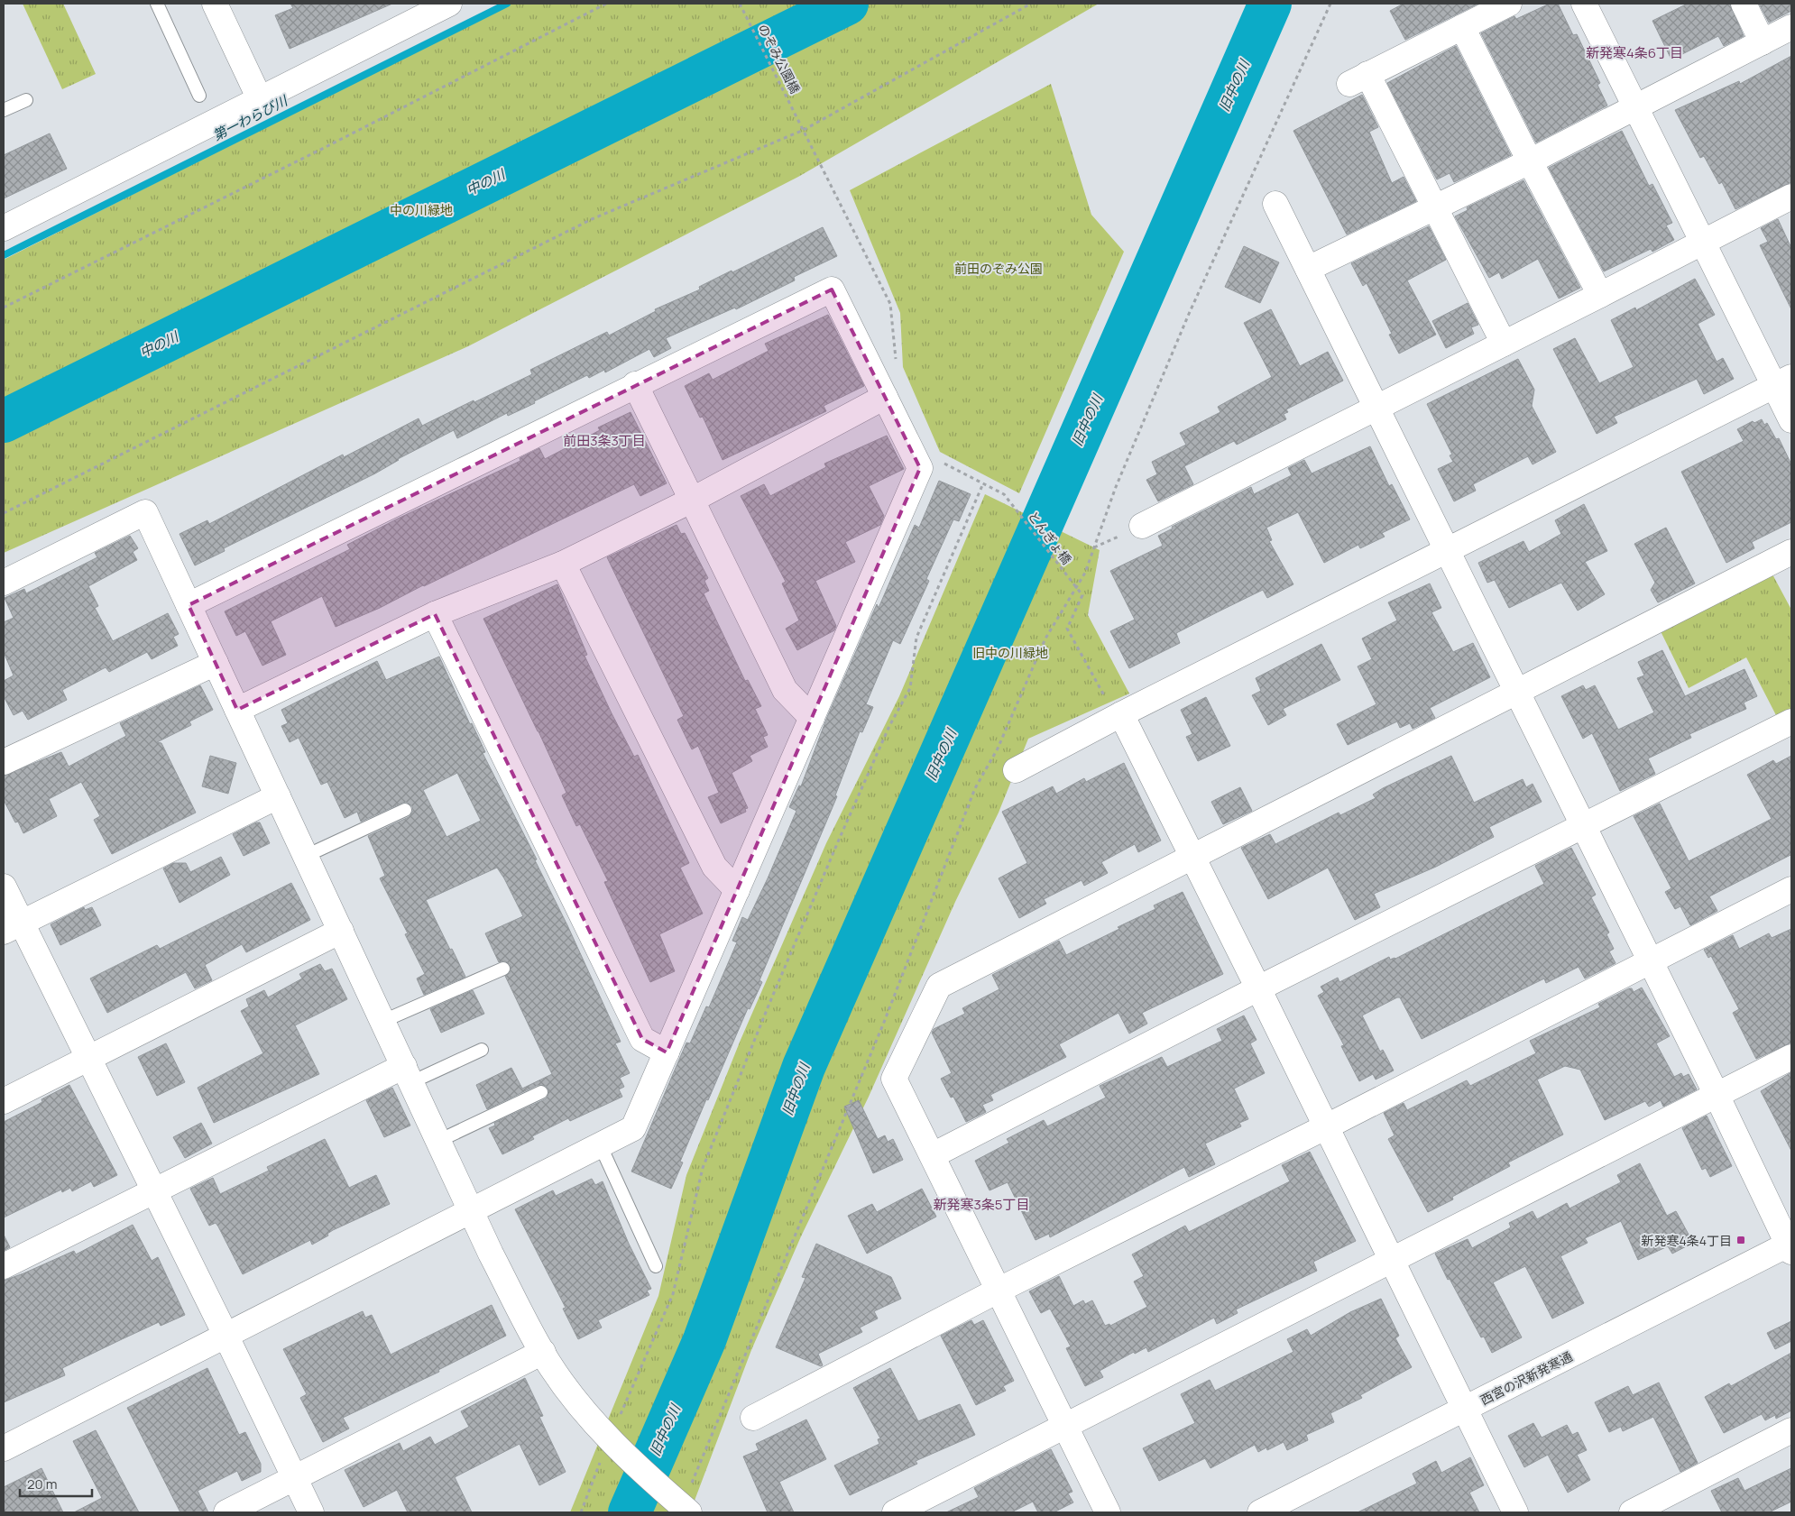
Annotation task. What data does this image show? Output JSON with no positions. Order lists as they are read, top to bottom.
{
  "streets": {
    "street": ["西宮の沢新発寒通"],
    "path": ["のぞみ公園橋", "とんぎょ橋"]
  },
  "districts": ["新発寒4条6丁目", "前田3条3丁目", "新発寒3条5丁目"],
  "water": ["旧中の川", "第一わらび川", "中の川"],
  "parks": ["中の川緑地", "前田のぞみ公園", "旧中の川緑地"],
  "places": {
    "transit": ["新発寒4条4丁目"]
  },
  "scale_bar": "20 m"
}
